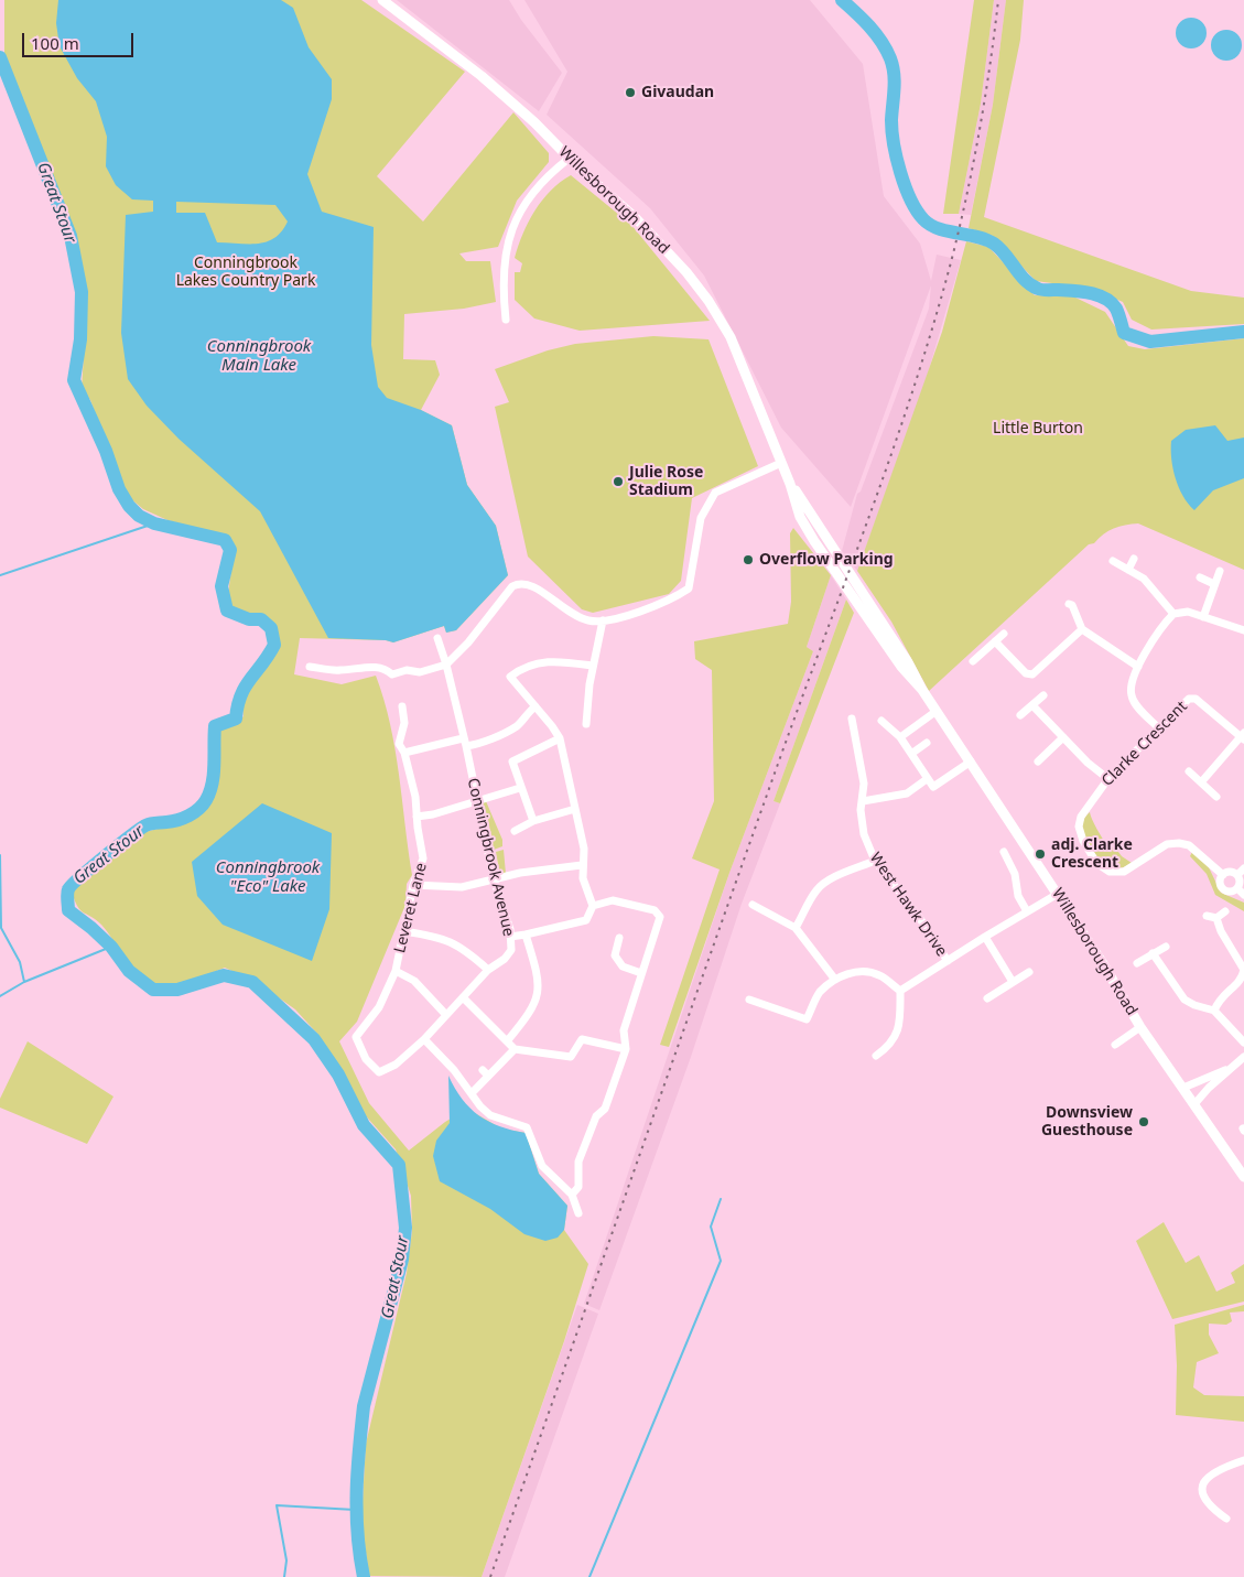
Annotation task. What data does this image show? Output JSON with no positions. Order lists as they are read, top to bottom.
{
  "streets": {
    "main road": ["Willesborough Road"],
    "street": [
      "Clarke Crescent",
      "Conningbrook Avenue",
      "West Hawk Drive",
      "Leveret Lane"
    ]
  },
  "crossings": [
    ["Conningbrook Avenue", "Leveret Lane"]
  ],
  "water": ["Great Stour", "Conningbrook Main Lake", "Conningbrook \"Eco\" Lake"],
  "parks": ["Conningbrook Lakes Country Park", "Little Burton"],
  "places": [
    "Givaudan",
    "Julie Rose Stadium",
    "Overflow Parking",
    "adj. Clarke Crescent",
    "Downsview Guesthouse"
  ],
  "scale_bar": "100 m"
}
